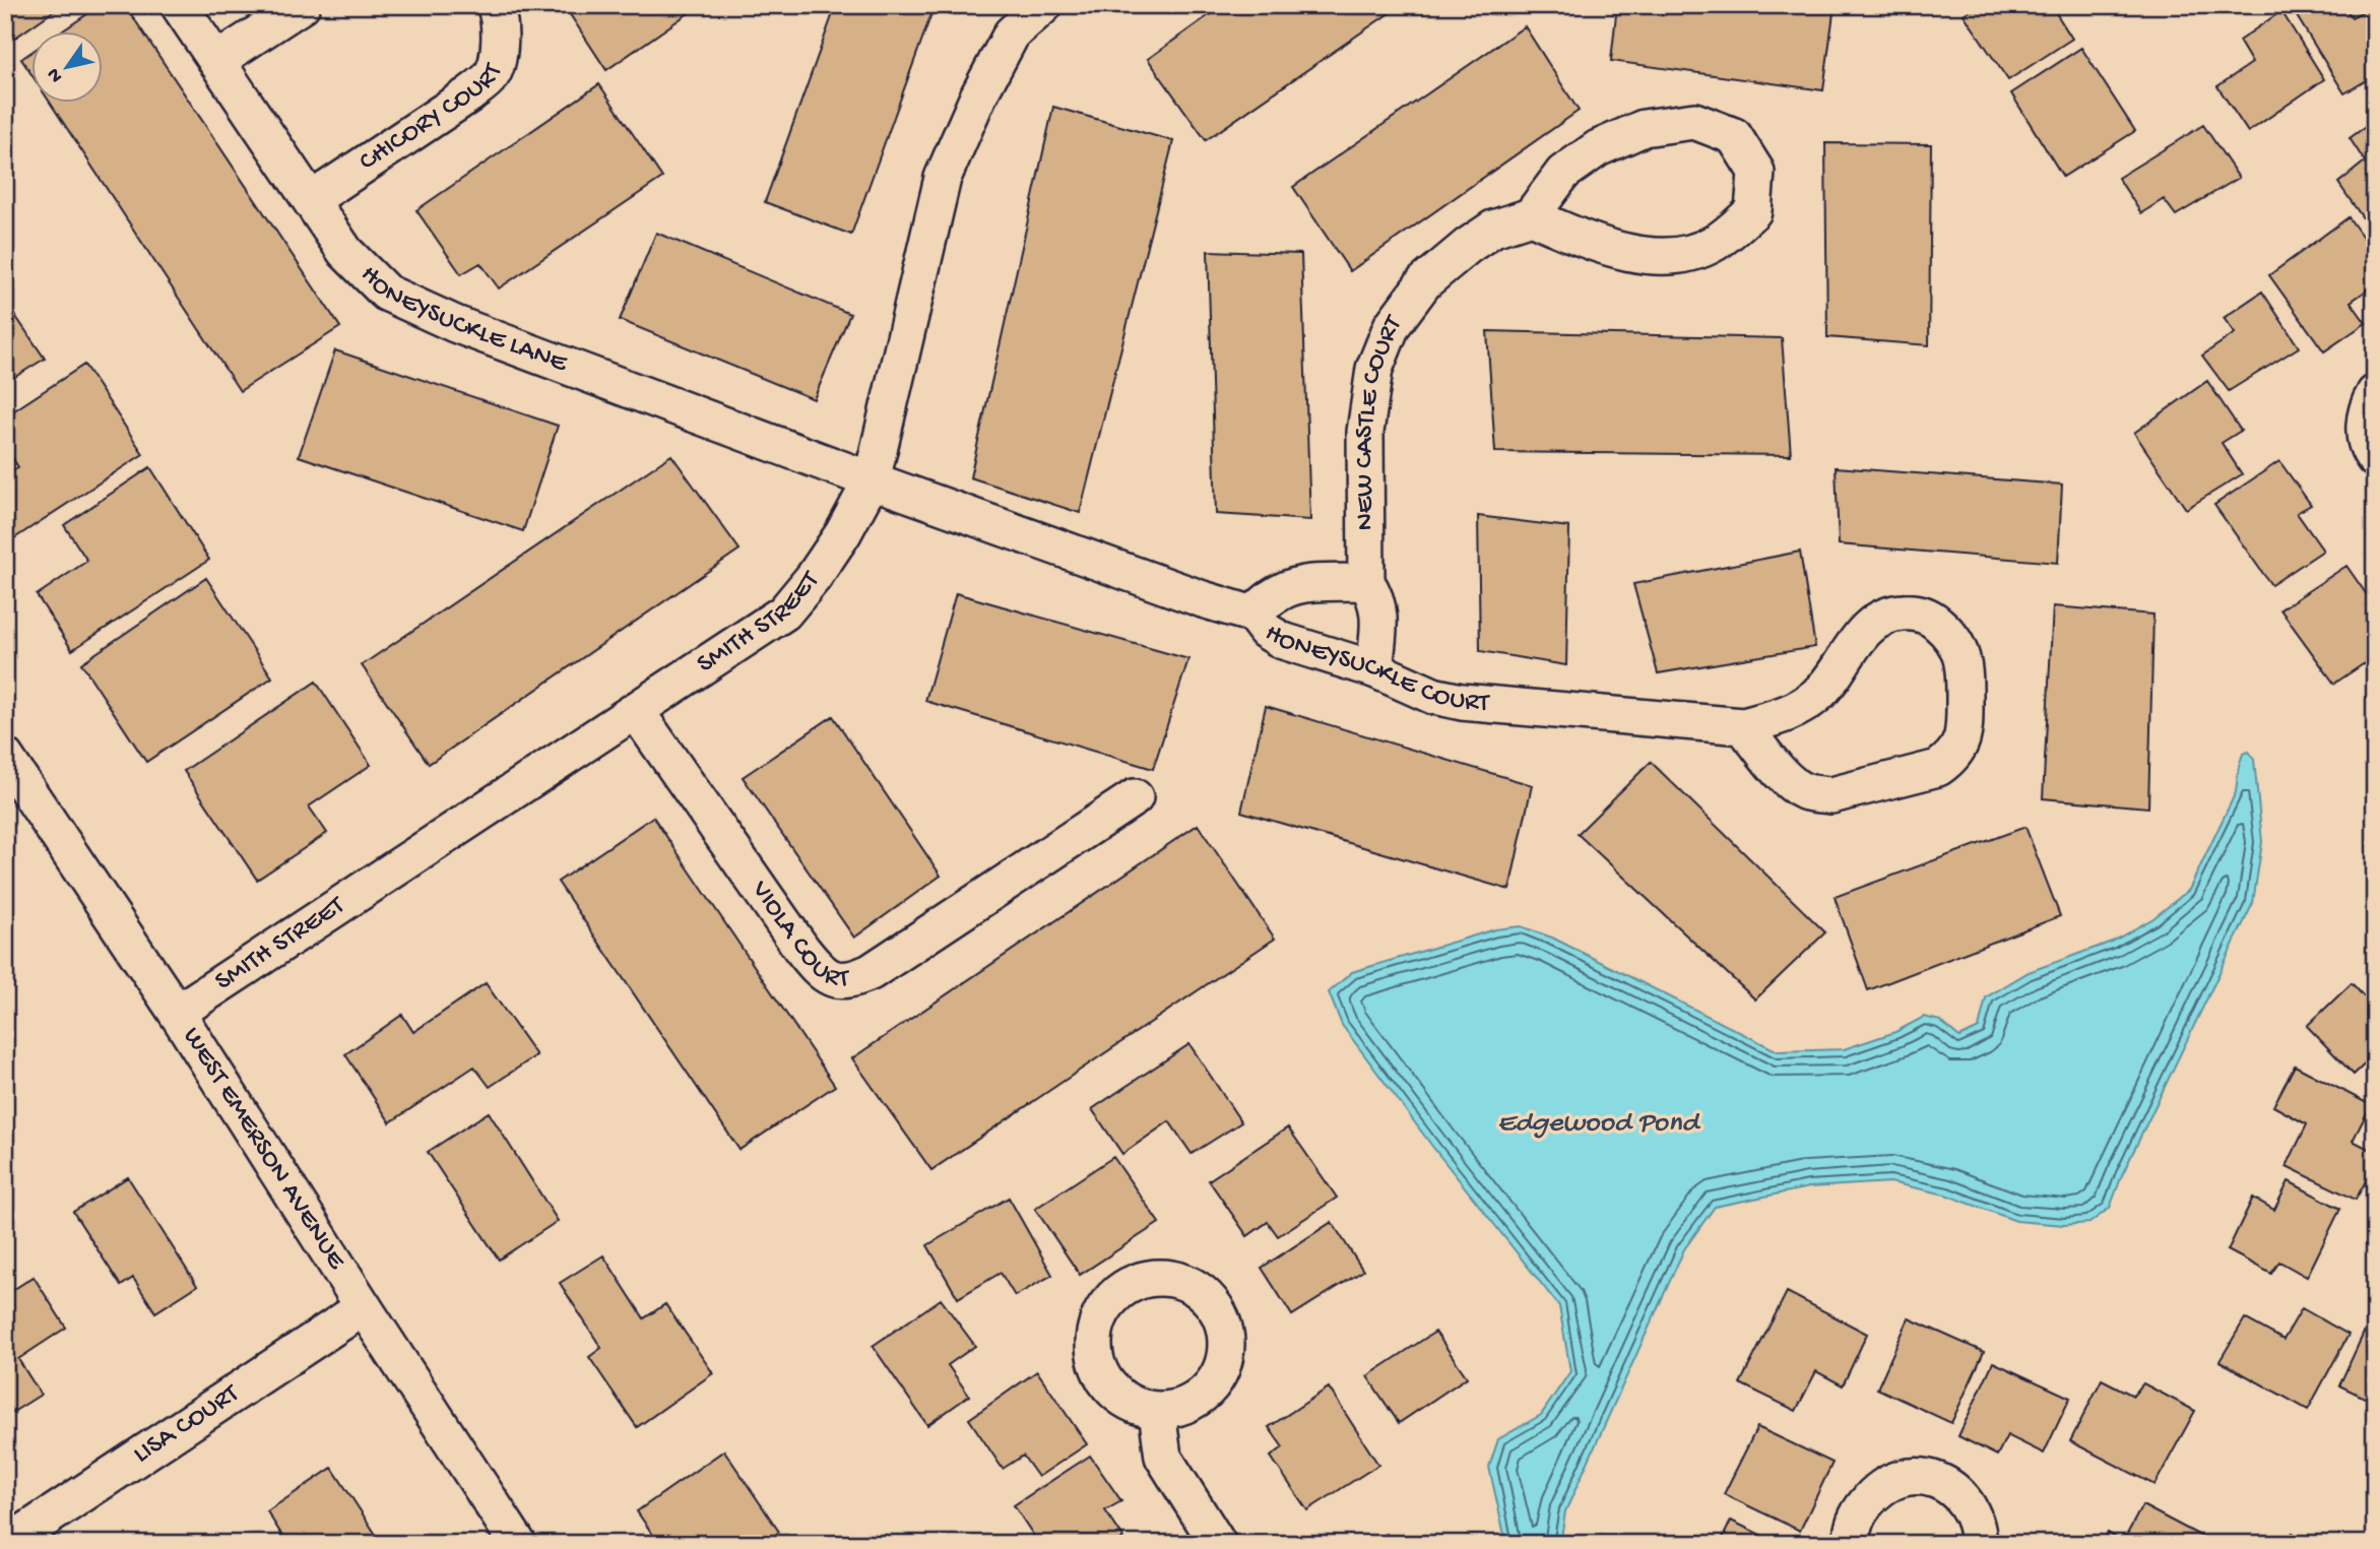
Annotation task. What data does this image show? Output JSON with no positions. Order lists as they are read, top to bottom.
{
  "streets": {
    "street": [
      "CHICORY COURT",
      "HONEYSUCKLE LANE",
      "NEW CASTLE COURT",
      "SMITH STREET",
      "HONEYSUCKLE COURT",
      "VIOLA COURT",
      "WEST EMERSON AVENUE",
      "LISA COURT"
    ]
  },
  "crossings": [
    ["CHICORY COURT", "HONEYSUCKLE LANE"],
    ["HONEYSUCKLE LANE", "SMITH STREET"],
    ["HONEYSUCKLE LANE", "HONEYSUCKLE COURT"],
    ["SMITH STREET", "HONEYSUCKLE COURT"],
    ["SMITH STREET", "VIOLA COURT"],
    ["SMITH STREET", "WEST EMERSON AVENUE"],
    ["WEST EMERSON AVENUE", "LISA COURT"]
  ],
  "water": ["Edgewood Pond"],
  "north": "bottom left"
}
